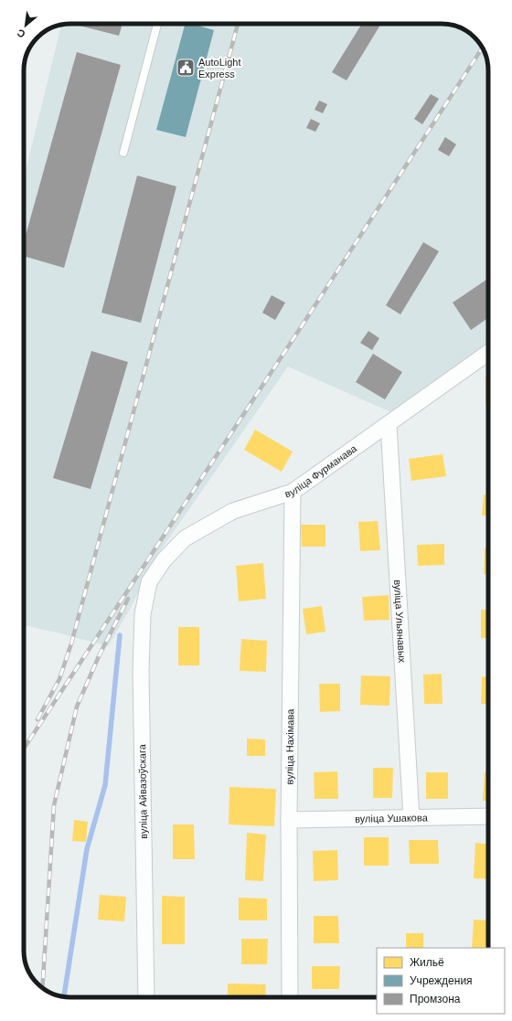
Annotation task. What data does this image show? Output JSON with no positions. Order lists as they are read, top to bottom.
{
  "streets": {
    "street": [
      "вуліца Фурманава",
      "вуліца Ульянавых",
      "вуліца Нахімава",
      "вуліца Айвазоўскага",
      "вуліца Ушакова"
    ]
  },
  "crossings": [
    ["вуліца Фурманава", "вуліца Ульянавых"],
    ["вуліца Фурманава", "вуліца Нахімава"],
    ["вуліца Фурманава", "вуліца Айвазоўскага"],
    ["вуліца Ульянавых", "вуліца Ушакова"],
    ["вуліца Нахімава", "вуліца Ушакова"]
  ],
  "places": {
    "public building": ["AutoLight Express"]
  },
  "legend": ["Жильё", "Учреждения", "Промзона"],
  "north": "bottom left"
}
